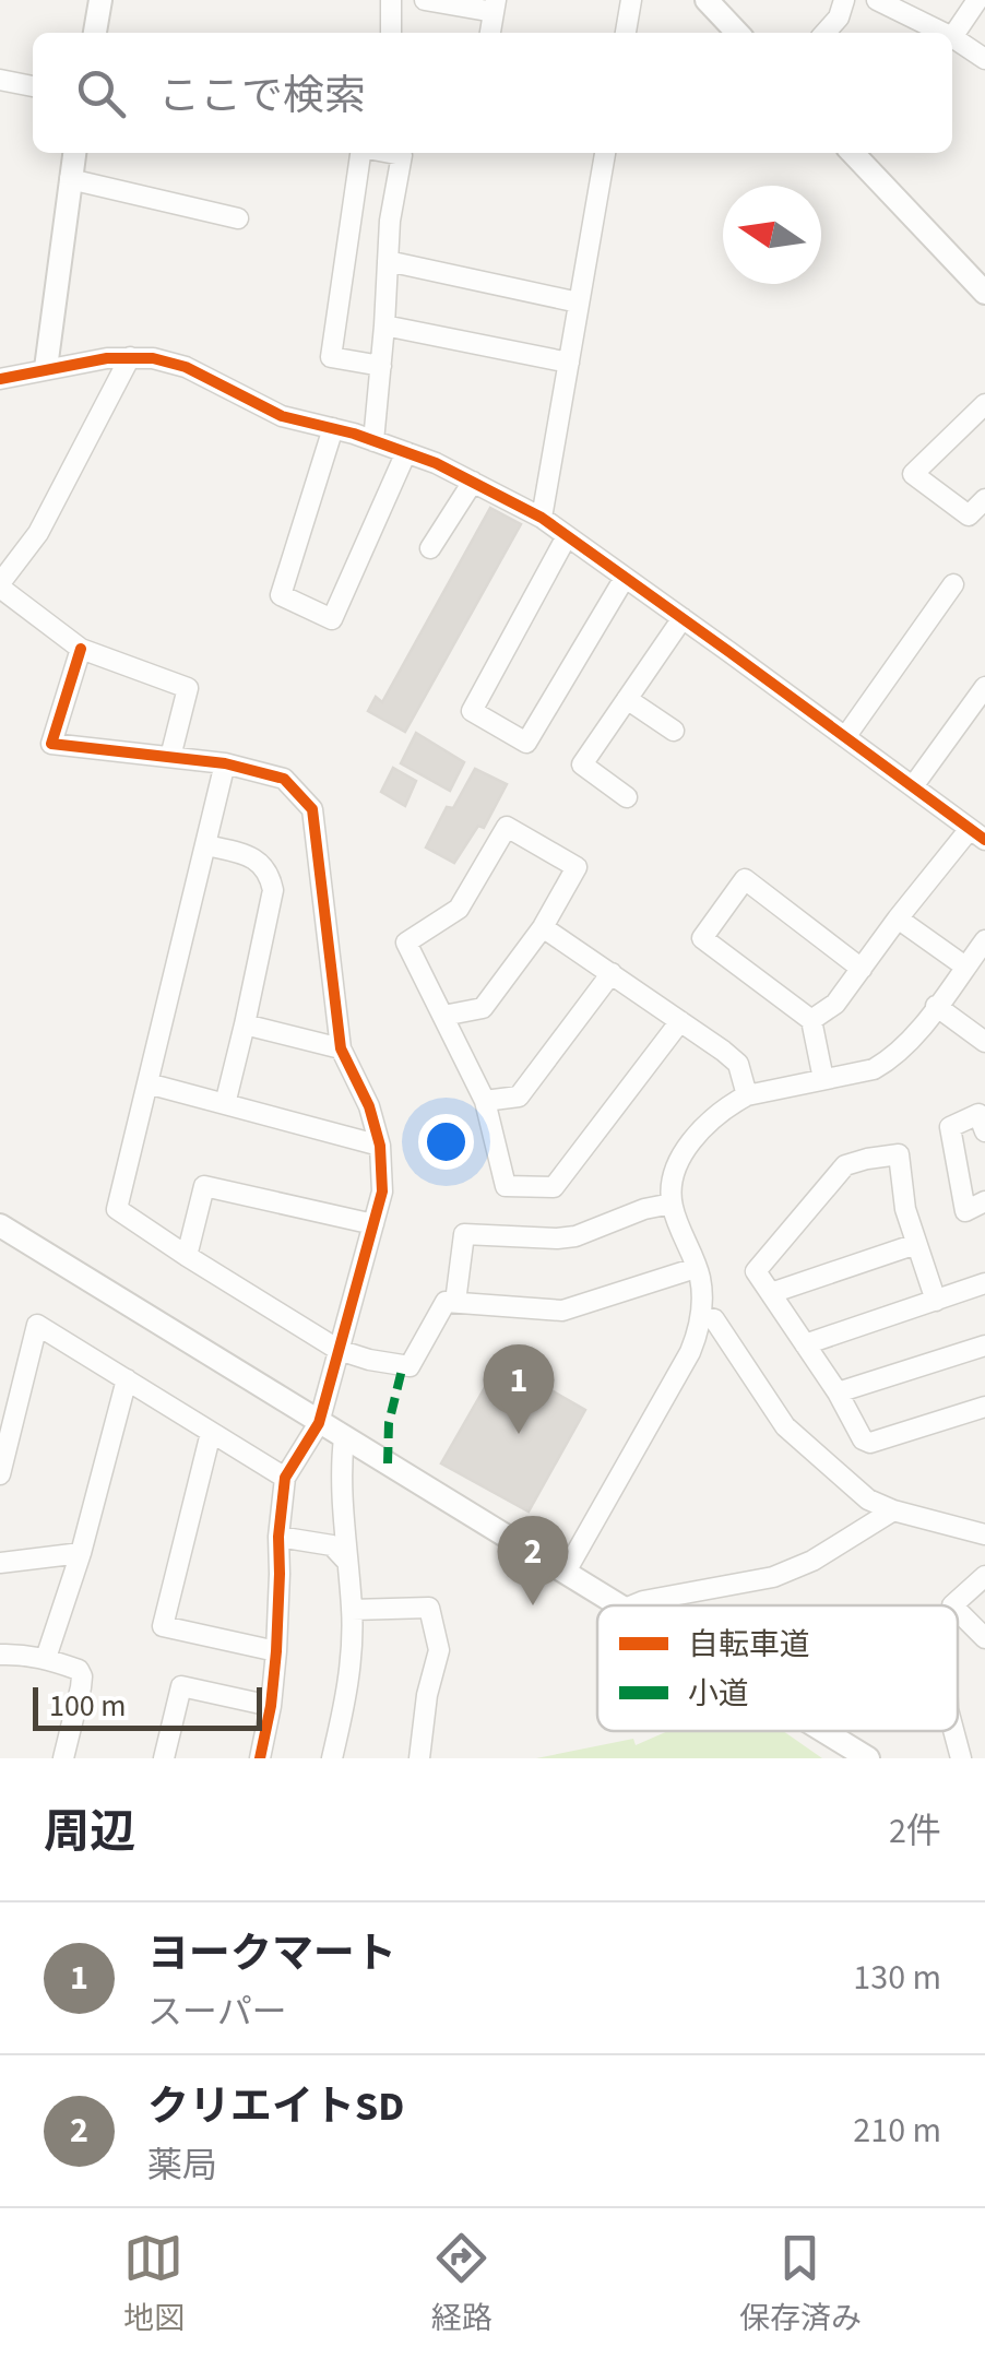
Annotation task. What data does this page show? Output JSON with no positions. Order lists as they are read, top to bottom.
{
  "legend": ["自転車道", "小道"],
  "scale_bar": "100 m",
  "north": "left",
  "page": {
    "search": "ここで検索",
    "pins": ["1", "2"],
    "scale": "100 m",
    "heading": ["周辺", "2件"],
    "list": [
      {
        "mark": "1",
        "name": "ヨークマート",
        "note": "スーパー",
        "value": "130 m"
      },
      {
        "mark": "2",
        "name": "クリエイトSD",
        "note": "薬局",
        "value": "210 m"
      }
    ],
    "nav": ["地図", "経路", "保存済み"]
  }
}
